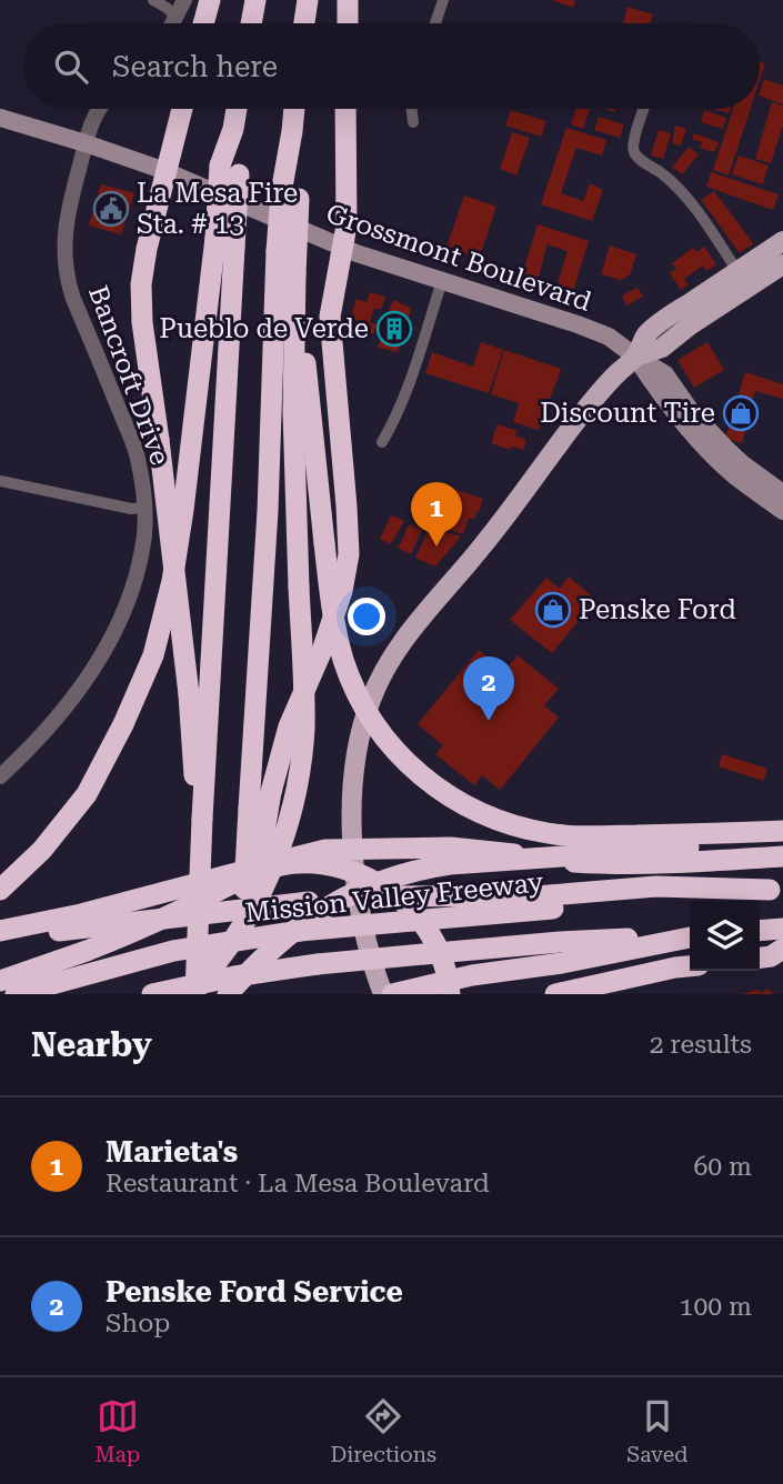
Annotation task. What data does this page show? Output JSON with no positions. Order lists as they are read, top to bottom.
{
  "streets": {
    "highway": ["Mission Valley Freeway"],
    "main road": ["Grossmont Boulevard"],
    "street": ["Bancroft Drive"]
  },
  "crossings": [
    ["Grossmont Boulevard", "Bancroft Drive"]
  ],
  "places": {
    "public building": ["La Mesa Fire Sta. # 13"],
    "building": ["Pueblo de Verde"],
    "shop": ["Discount Tire", "Penske Ford"]
  },
  "page": {
    "search": "Search here",
    "pins": ["1", "2"],
    "heading": ["Nearby", "2 results"],
    "list": [
      {
        "mark": "1",
        "name": "Marieta's",
        "note": "Restaurant · La Mesa Boulevard",
        "value": "60 m"
      },
      {
        "mark": "2",
        "name": "Penske Ford Service",
        "note": "Shop",
        "value": "100 m"
      }
    ],
    "nav": ["Map", "Directions", "Saved"]
  }
}
